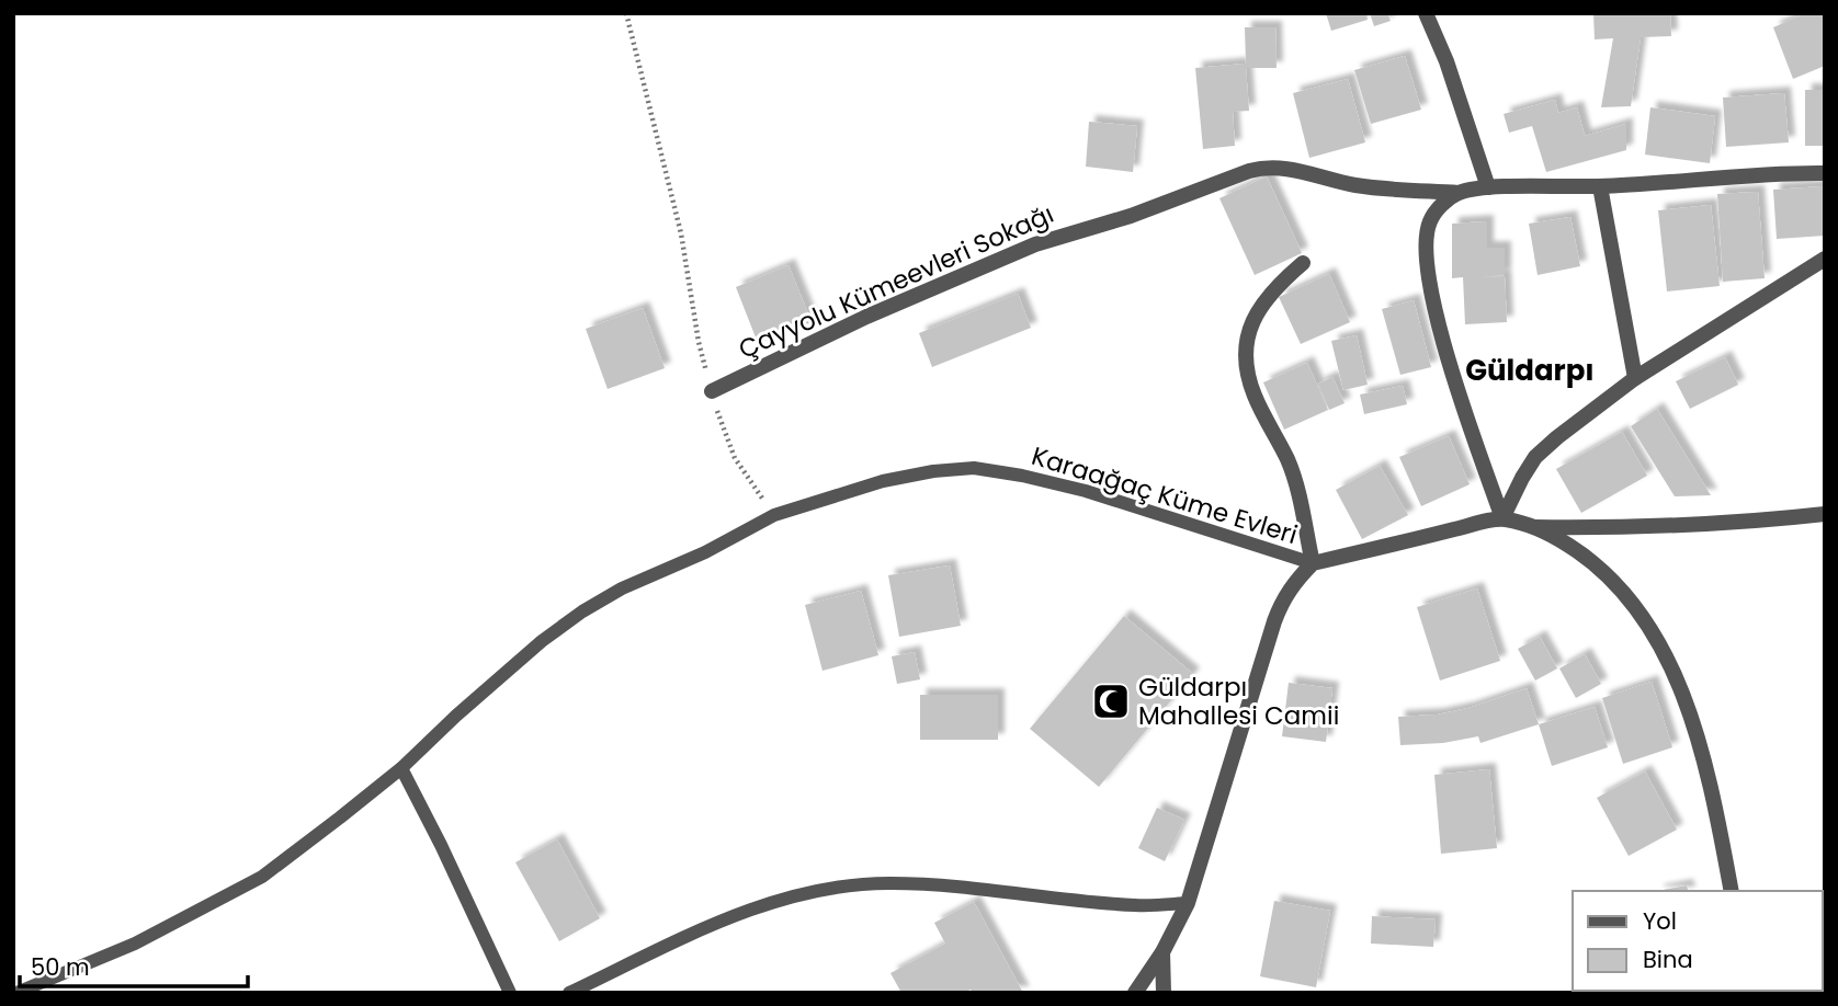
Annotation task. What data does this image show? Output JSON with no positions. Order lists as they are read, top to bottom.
{
  "streets": {
    "street": ["Çayyolu Kümeevleri Sokağı"],
    "lane": ["Karaağaç Küme Evleri"]
  },
  "districts": ["Güldarpı"],
  "places": {
    "mosque": ["Güldarpı Mahallesi Camii"]
  },
  "legend": ["Yol", "Bina"],
  "scale_bar": "50 m"
}
